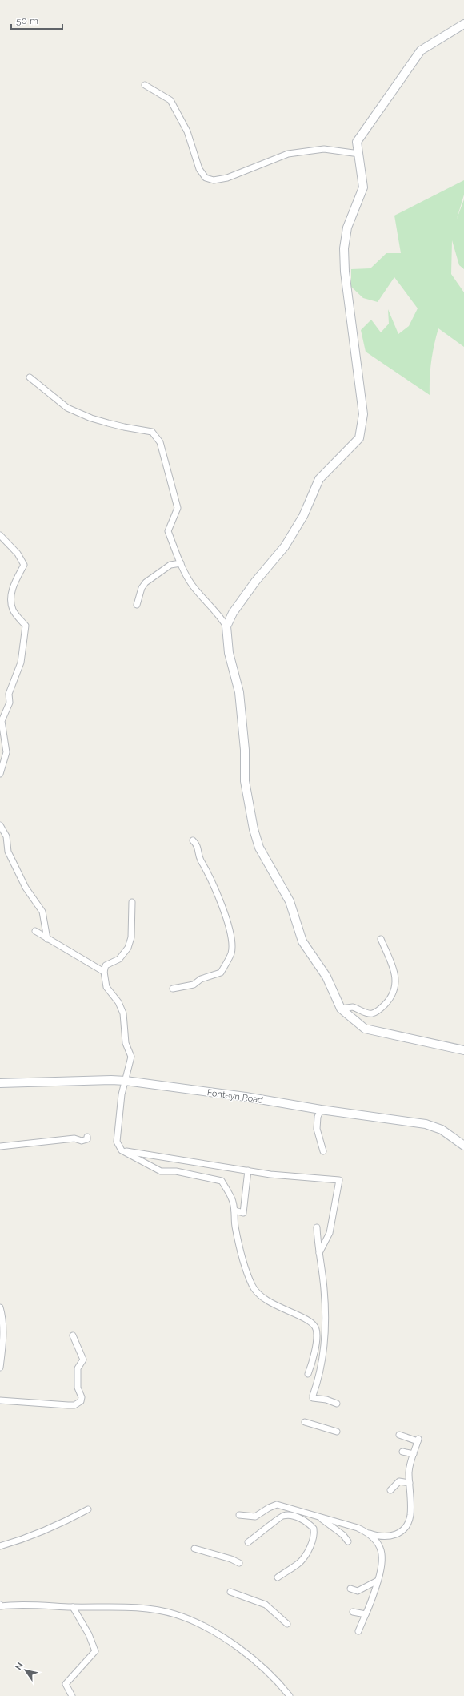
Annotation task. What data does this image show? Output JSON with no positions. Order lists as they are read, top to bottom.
{
  "streets": {
    "street": ["Fonteyn Road"]
  },
  "scale_bar": "50 m",
  "north": "top left"
}
